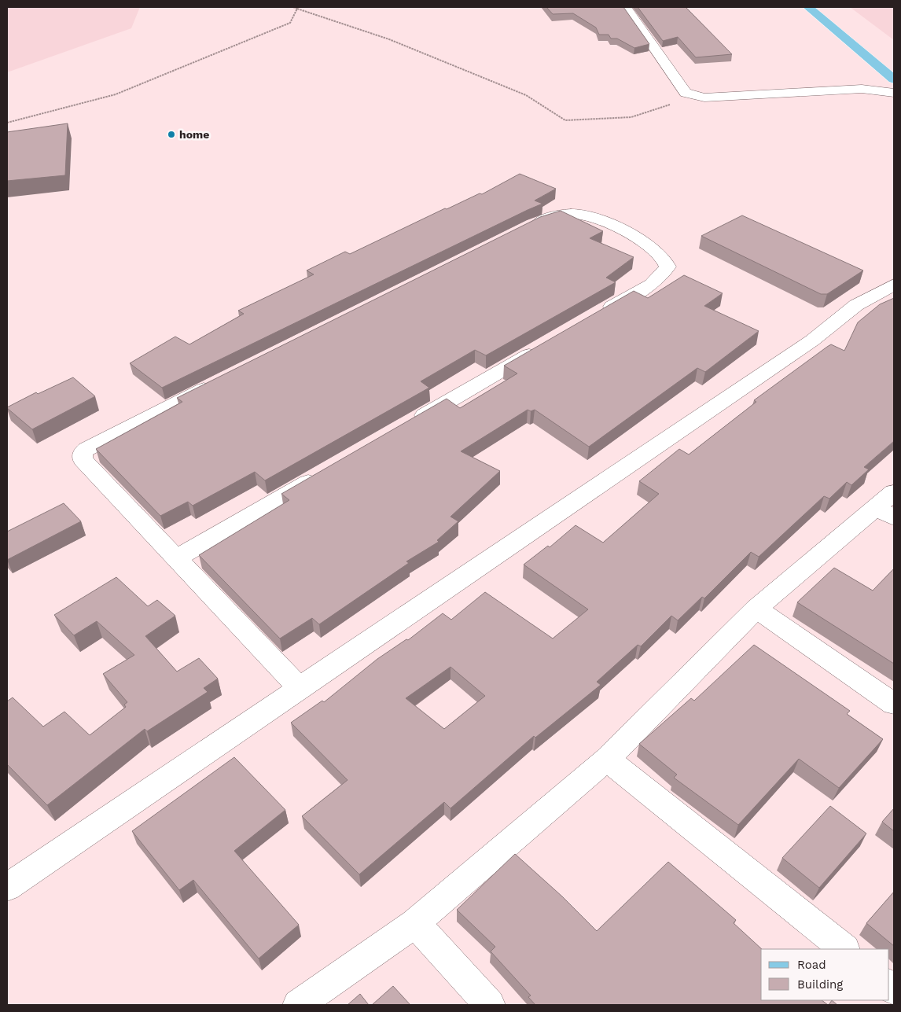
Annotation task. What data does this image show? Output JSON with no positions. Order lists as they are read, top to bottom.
{
  "places": ["home"],
  "legend": ["Road", "Building"]
}
